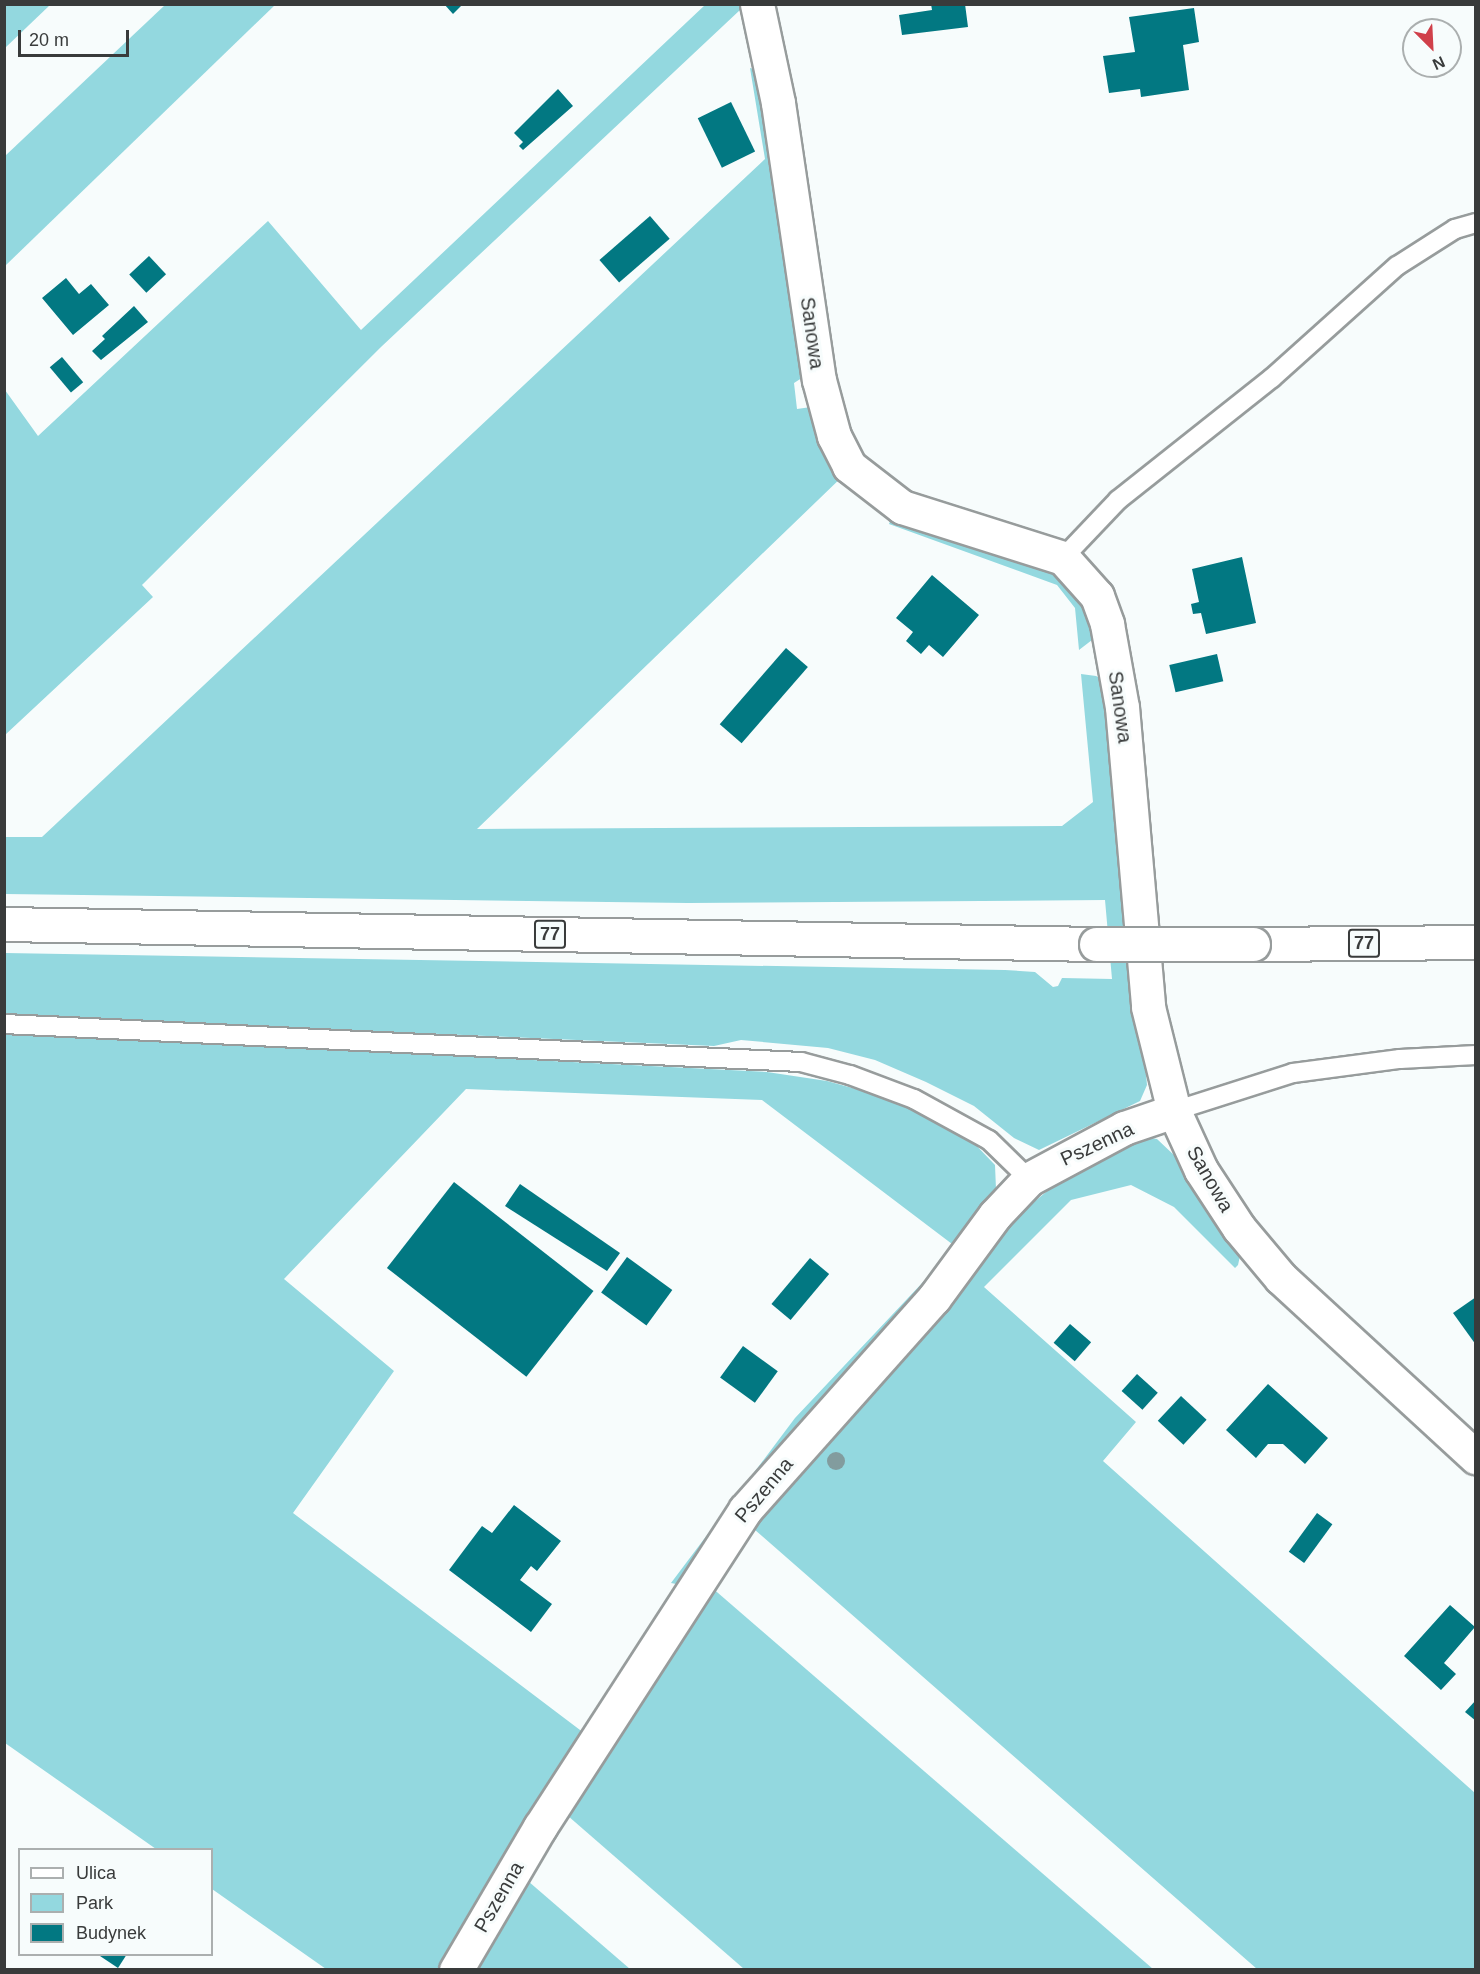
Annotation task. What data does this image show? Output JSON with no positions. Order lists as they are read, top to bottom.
{
  "streets": {
    "street": ["Sanowa", "77", "Pszenna"]
  },
  "crossings": [
    ["Sanowa", "Pszenna"]
  ],
  "legend": ["Ulica", "Park", "Budynek"],
  "scale_bar": "20 m",
  "north": "bottom right"
}
